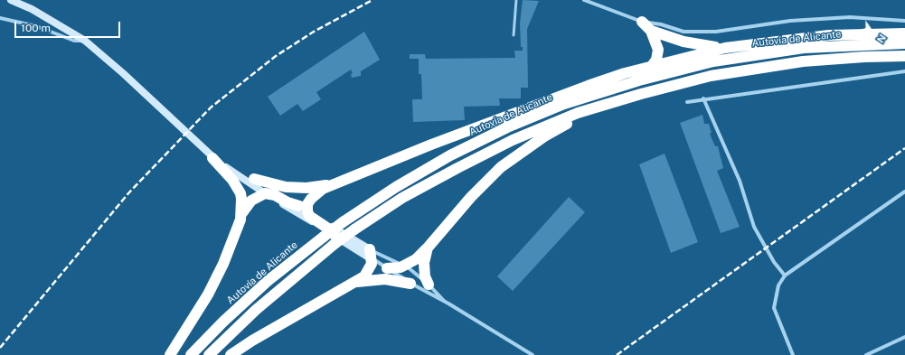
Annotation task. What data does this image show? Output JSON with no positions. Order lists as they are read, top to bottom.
{
  "streets": {
    "highway": ["Autovía de Alicante"]
  },
  "scale_bar": "100 m",
  "north": "bottom right"
}
